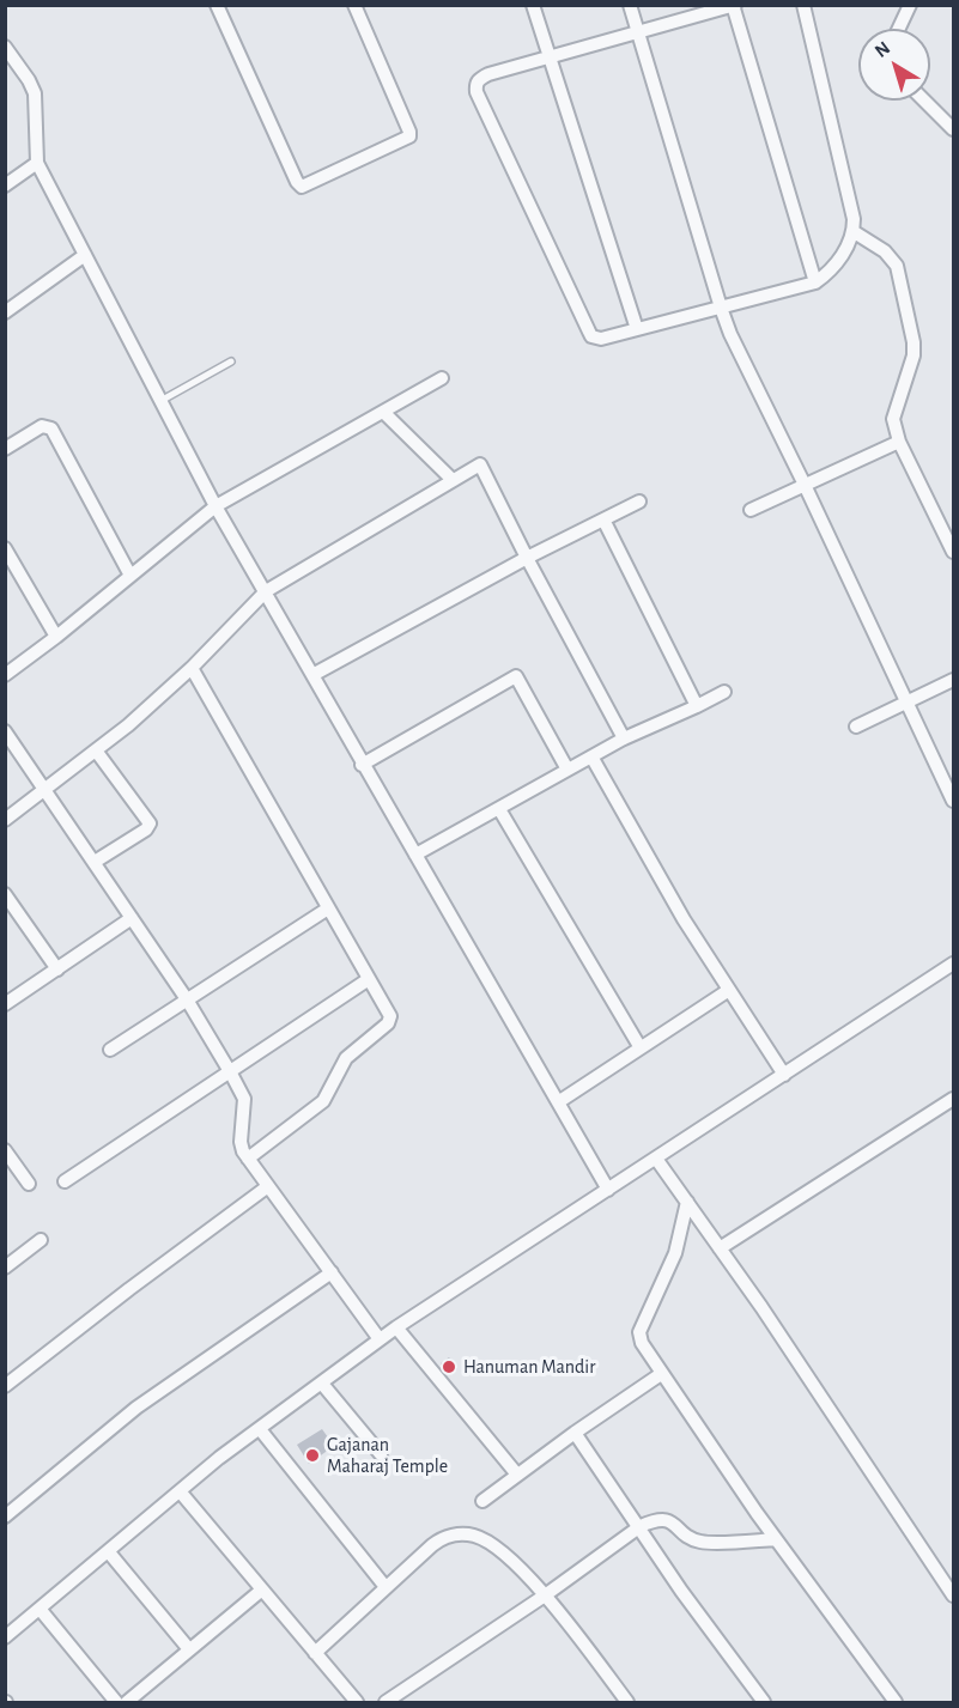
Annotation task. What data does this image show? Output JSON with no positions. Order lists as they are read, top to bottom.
{
  "places": ["Hanuman Mandir", "Gajanan Maharaj Temple"],
  "north": "top left"
}
